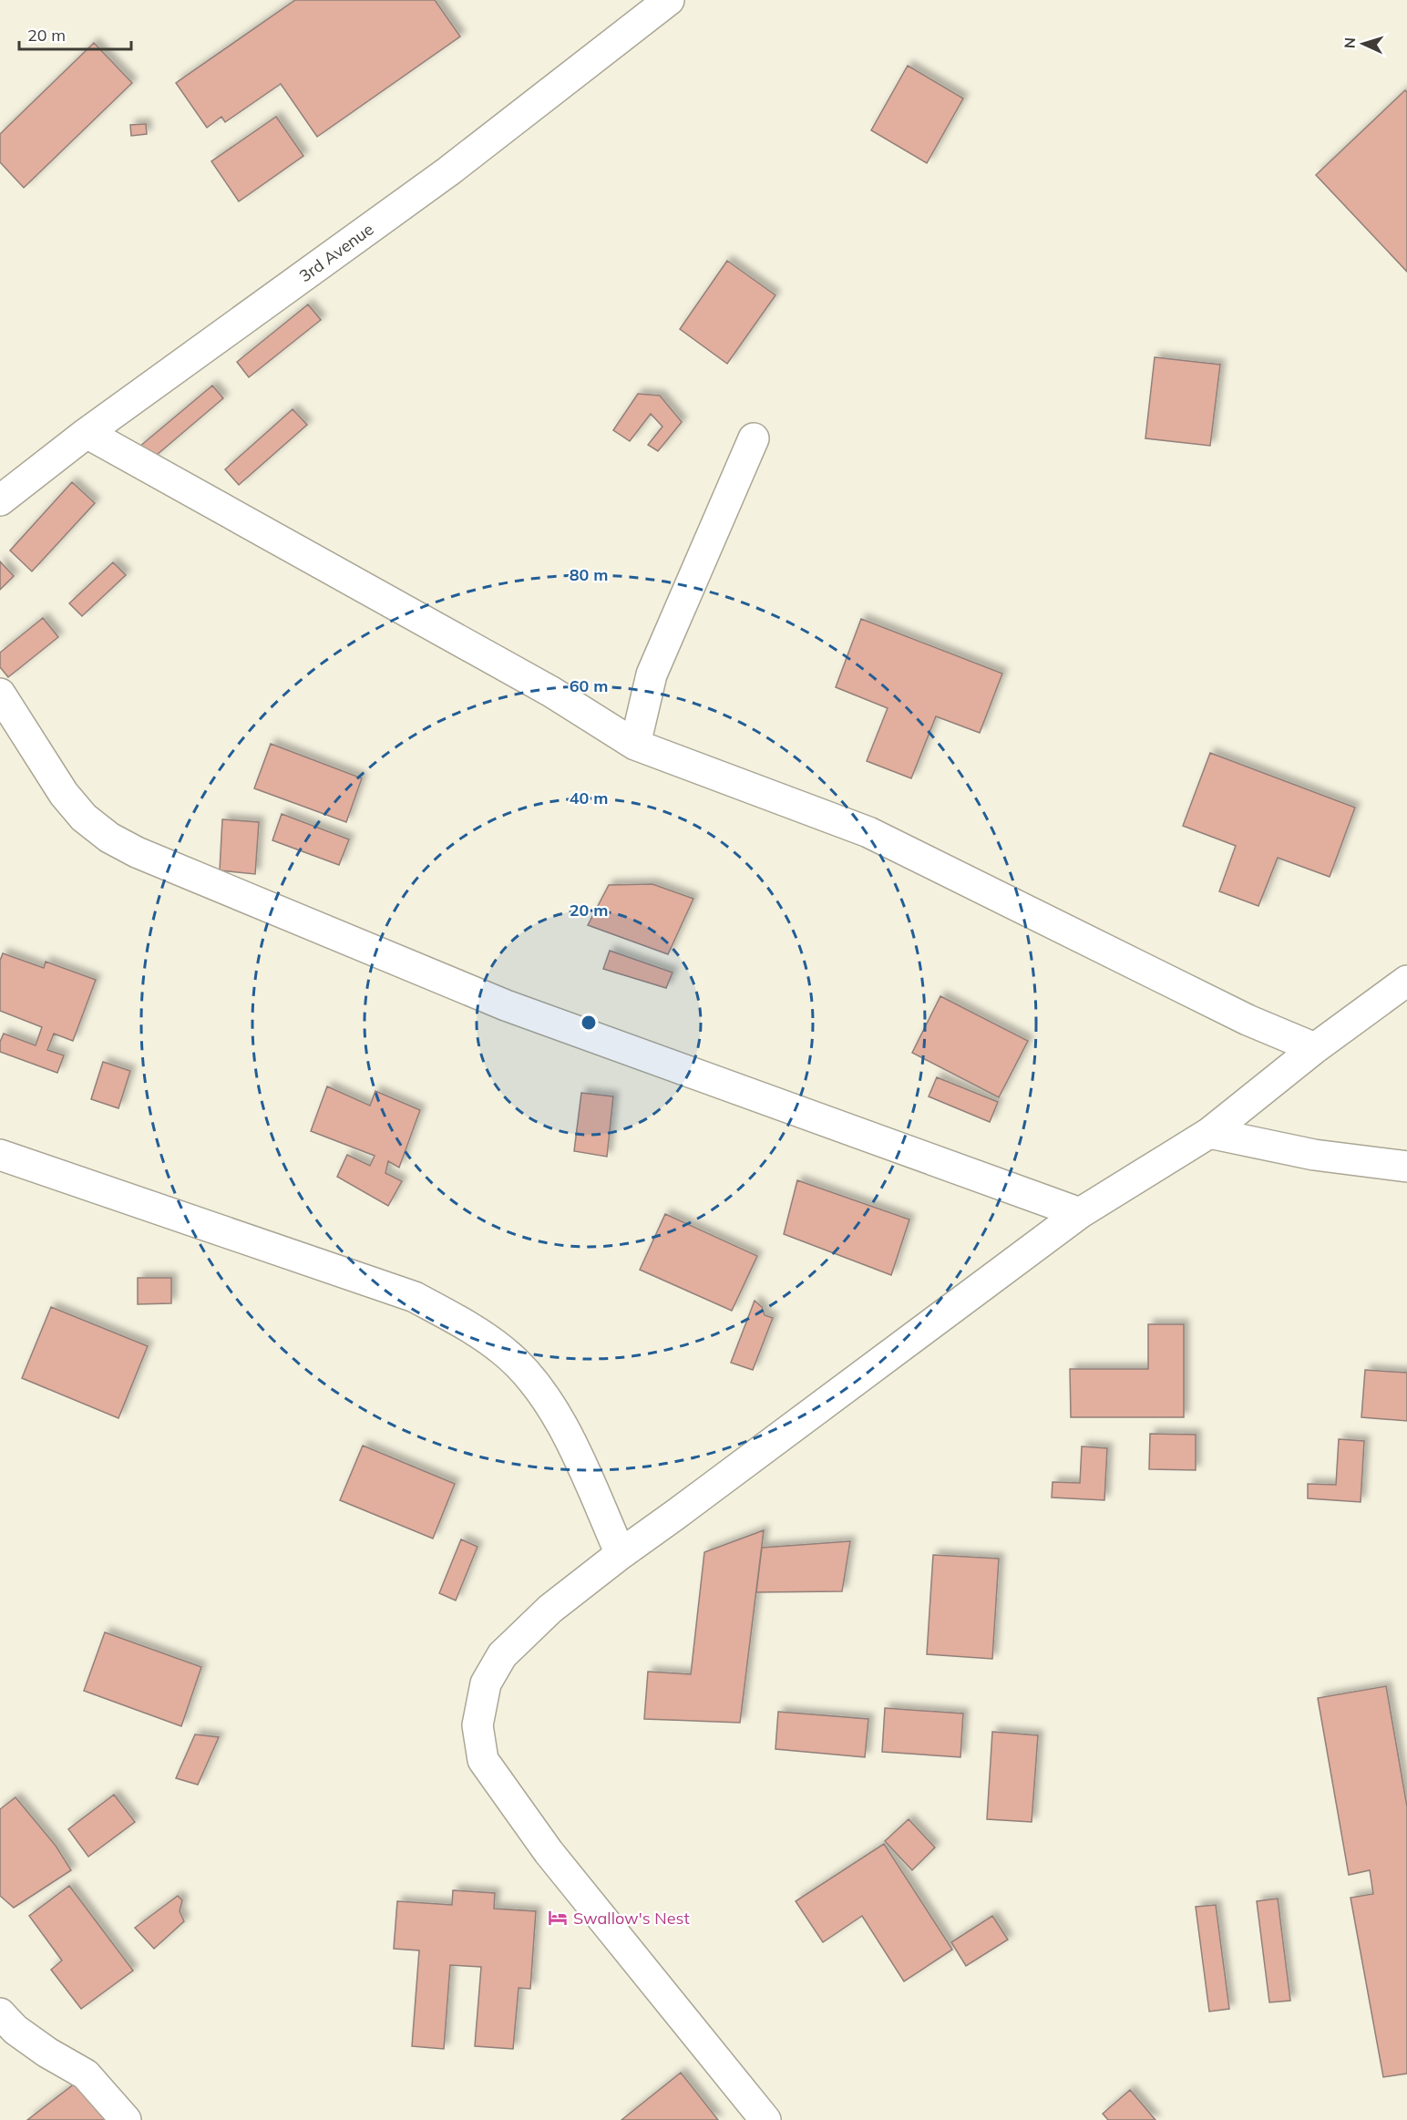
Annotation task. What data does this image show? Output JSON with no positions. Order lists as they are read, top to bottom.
{
  "streets": {
    "street": ["3rd Avenue"]
  },
  "places": {
    "hotel": ["Swallow's Nest"]
  },
  "scale_bar": "20 m",
  "north": "left",
  "rings": [
    "80 m",
    "60 m",
    "40 m",
    "20 m"
  ]
}
